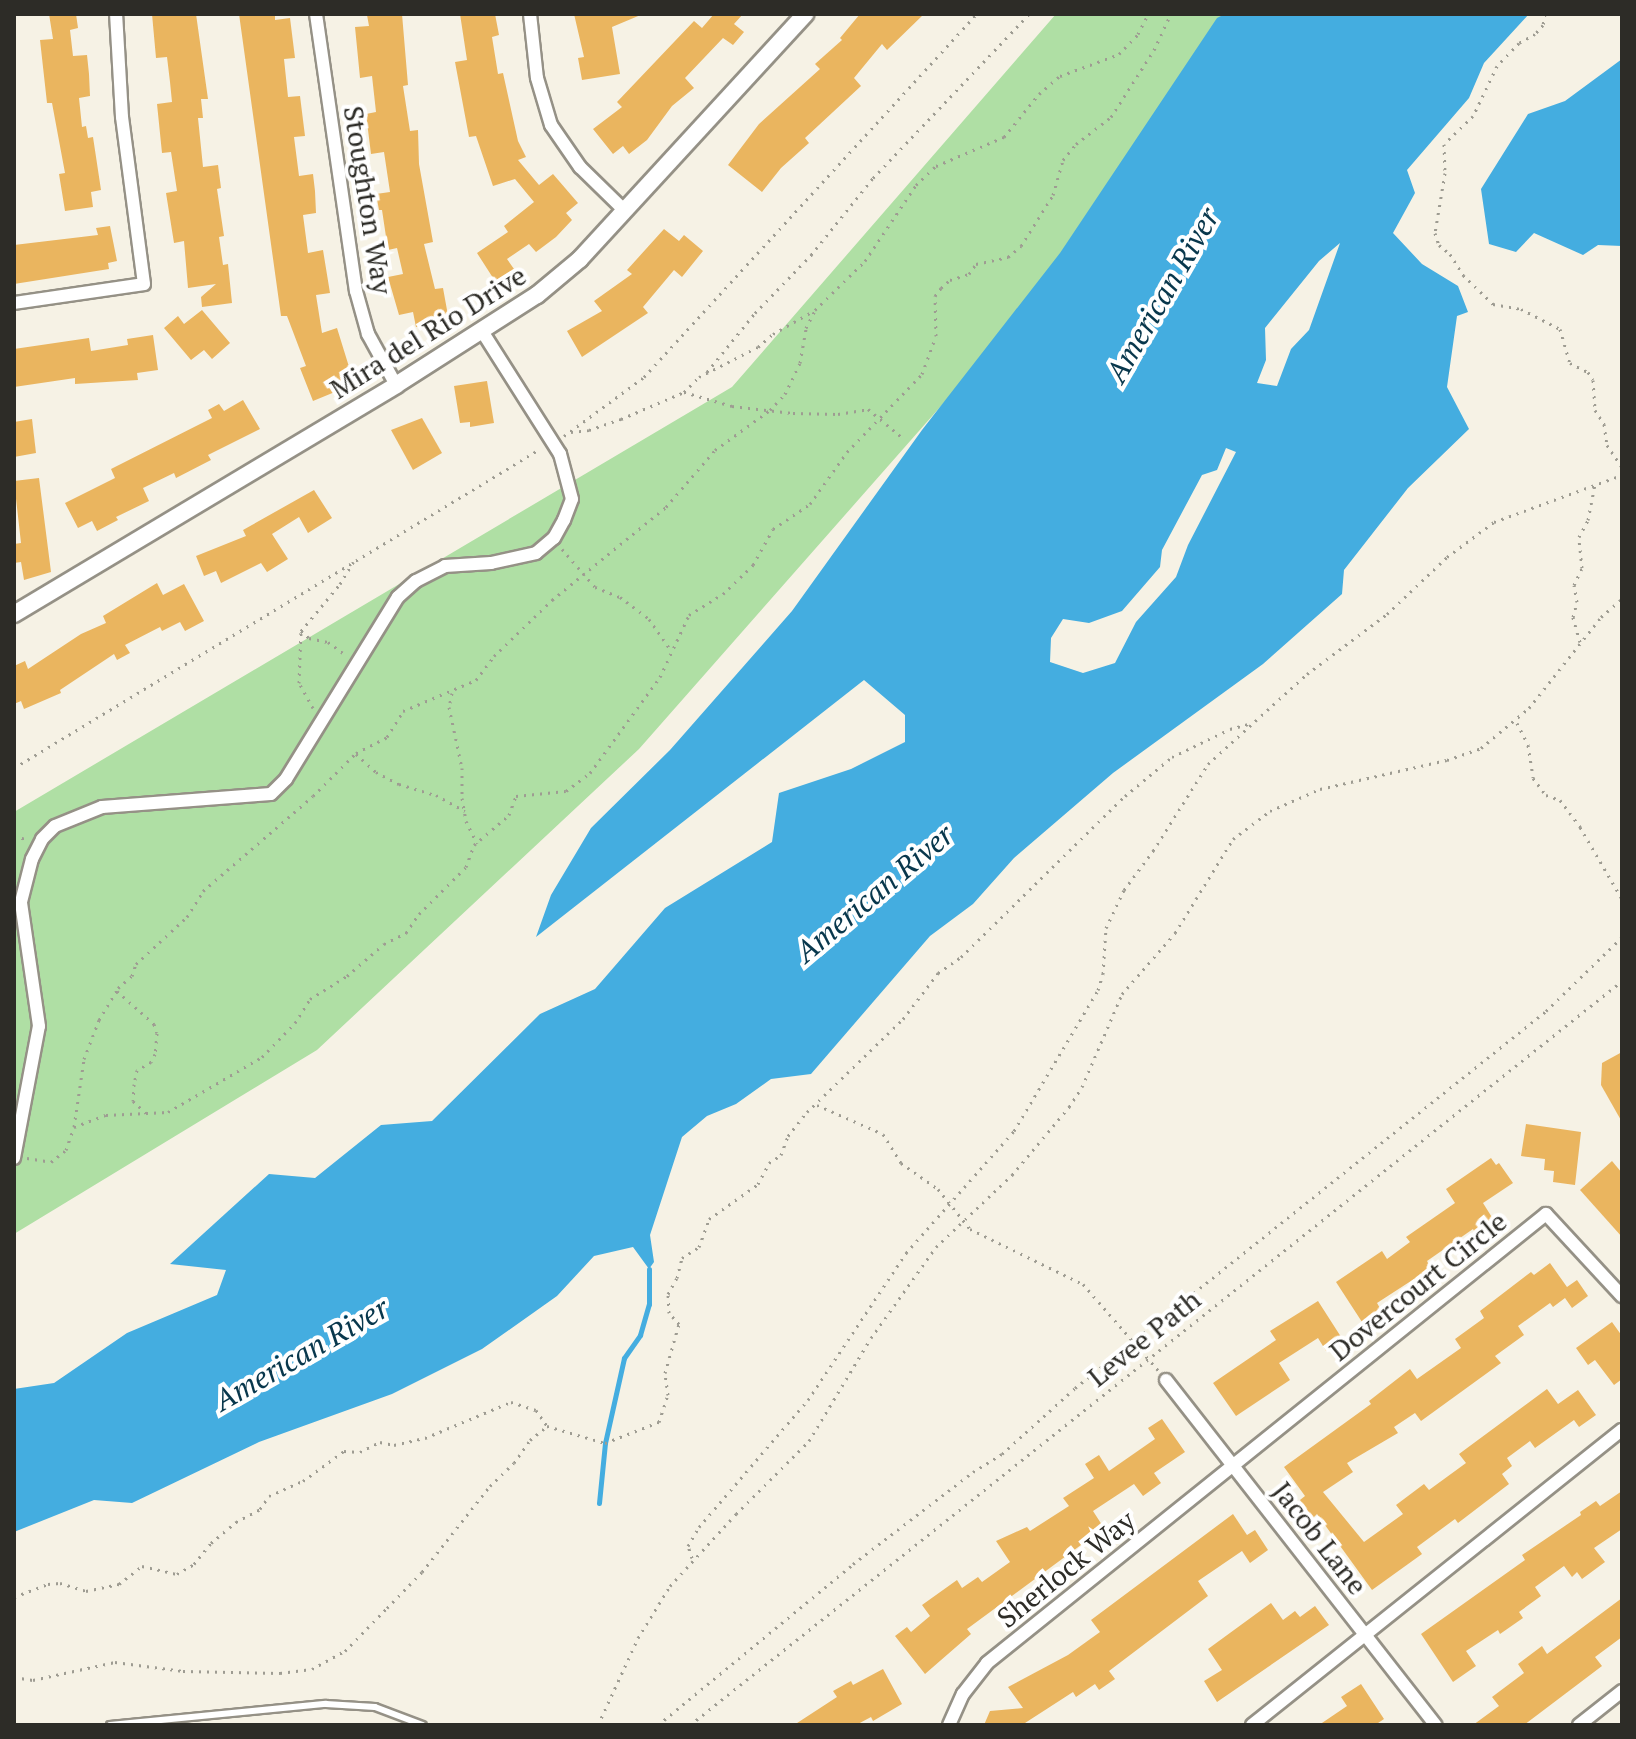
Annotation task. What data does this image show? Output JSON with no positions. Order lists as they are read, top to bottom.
{
  "streets": {
    "street": [
      "Stoughton Way",
      "Mira del Rio Drive",
      "Dovercourt Circle",
      "Jacob Lane",
      "Sherlock Way"
    ],
    "path": ["Levee Path"]
  },
  "crossings": [
    ["Stoughton Way", "Mira del Rio Drive"],
    ["Dovercourt Circle", "Jacob Lane"],
    ["Dovercourt Circle", "Sherlock Way"],
    ["Jacob Lane", "Sherlock Way"]
  ],
  "water": ["American River"]
}
